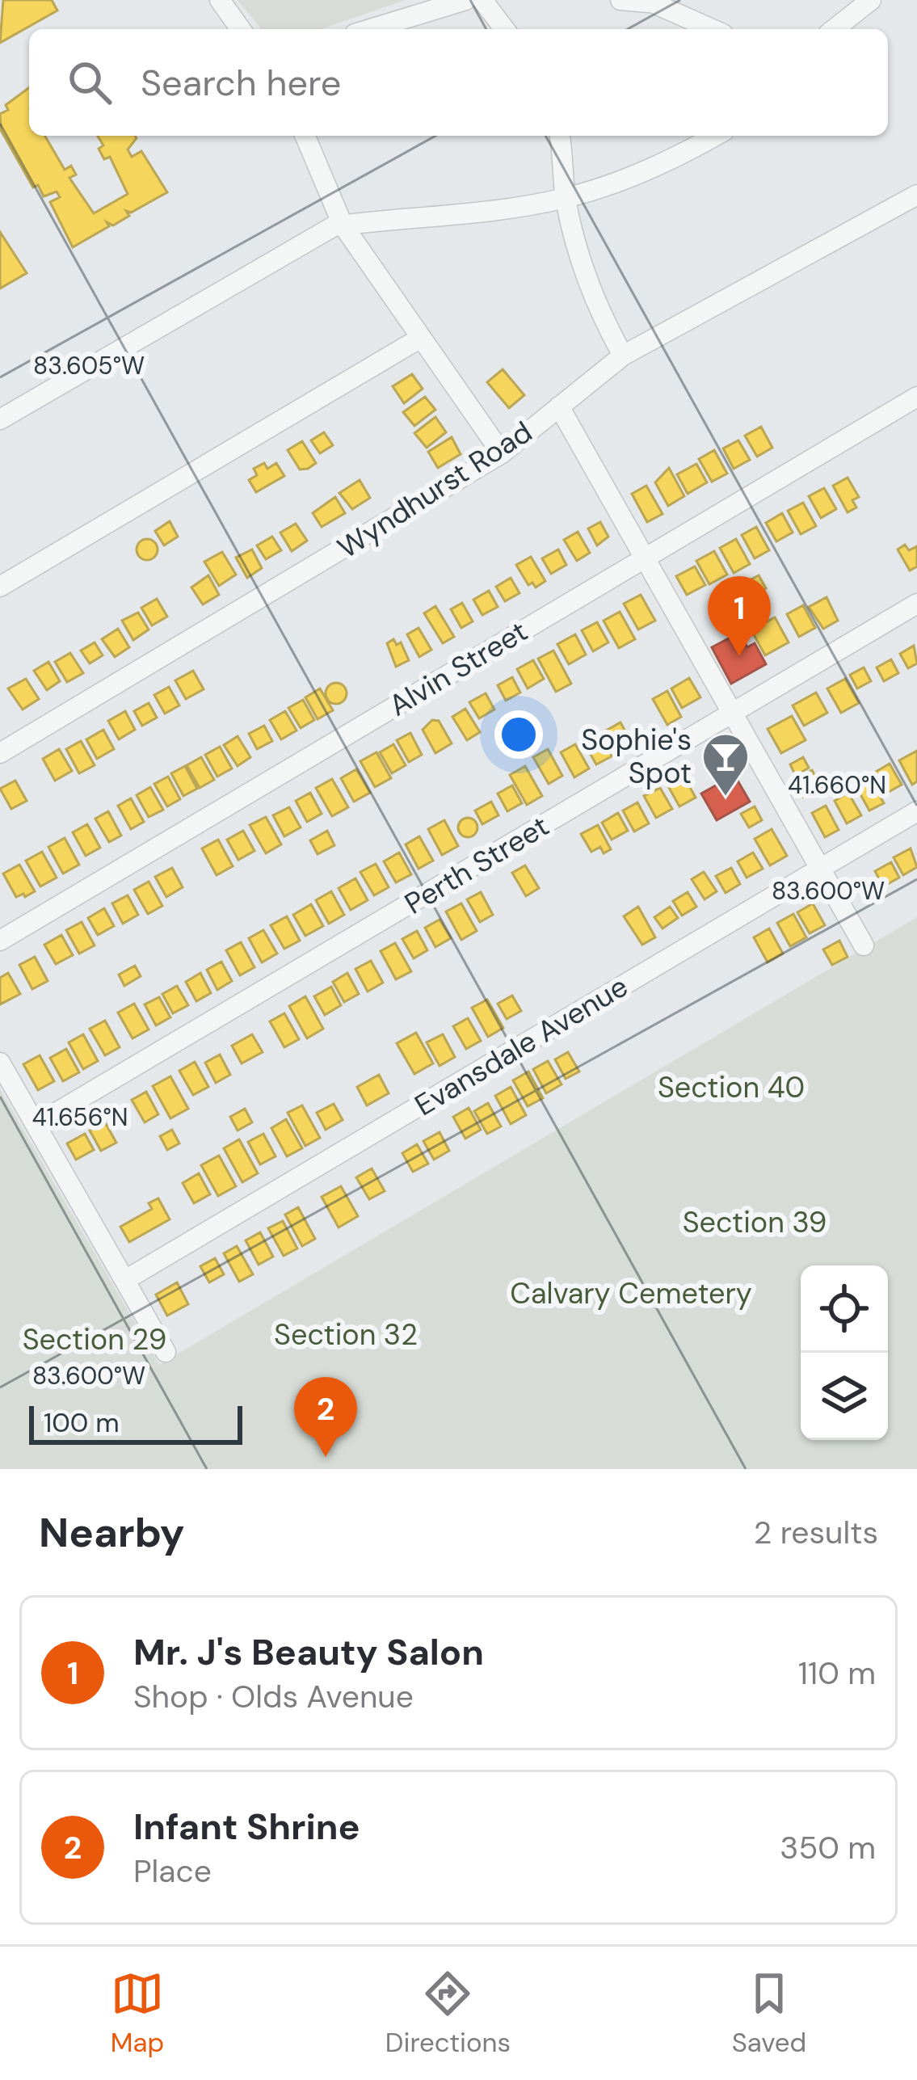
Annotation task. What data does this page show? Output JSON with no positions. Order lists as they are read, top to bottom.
{
  "streets": {
    "street": [
      "Wyndhurst Road",
      "Alvin Street",
      "Perth Street",
      "Evansdale Avenue"
    ]
  },
  "parks": [
    "Section 40",
    "Section 39",
    "Calvary Cemetery",
    "Section 32",
    "Section 29"
  ],
  "places": {
    "bar": ["Sophie's Spot"]
  },
  "scale_bar": "100 m",
  "page": {
    "search": "Search here",
    "pins": ["1", "2"],
    "scale": "100 m",
    "heading": ["Nearby", "2 results"],
    "list": [
      {
        "mark": "1",
        "name": "Mr. J's Beauty Salon",
        "note": "Shop · Olds Avenue",
        "value": "110 m"
      },
      {
        "mark": "2",
        "name": "Infant Shrine",
        "note": "Place",
        "value": "350 m"
      }
    ],
    "nav": ["Map", "Directions", "Saved"]
  },
  "coordinates": [
    "83.605°W",
    "41.660°N",
    "83.600°W",
    "41.656°N"
  ]
}
